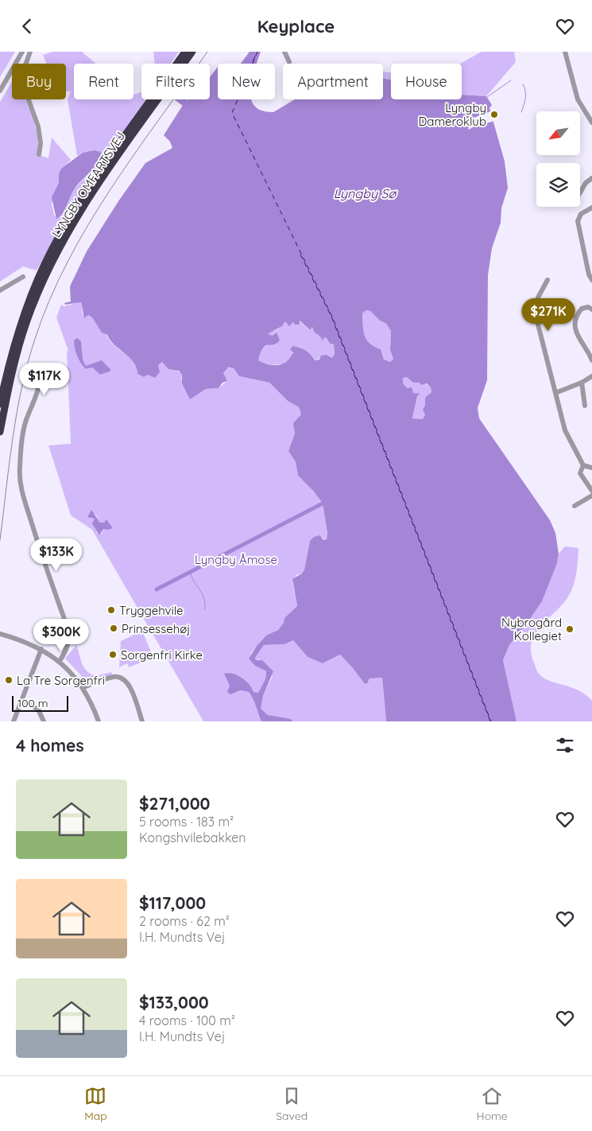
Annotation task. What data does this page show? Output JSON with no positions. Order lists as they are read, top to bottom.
{
  "streets": {
    "highway": ["LYNGBY OMFARTSVEJ"]
  },
  "water": ["Lyngby Sø"],
  "parks": ["Lyngby Åmose"],
  "places": [
    "Lyngby Dameroklub",
    "Tryggehvile",
    "Prinsessehøj",
    "Nybrogård Kollegiet",
    "Sorgenfri Kirke",
    "La Tre Sorgenfri"
  ],
  "scale_bar": "100 m",
  "north": "bottom left",
  "page": {
    "header": "Keyplace",
    "chip": [
      "Buy",
      "Rent",
      "Filters",
      "New",
      "Apartment",
      "House"
    ],
    "price": [
      "$271K",
      "$117K",
      "$133K",
      "$300K"
    ],
    "scale": "100 m",
    "heading": "4 homes",
    "list": [
      {
        "name": "$271,000",
        "note": "5 rooms · 183 m² · Kongshvilebakken"
      },
      {
        "name": "$117,000",
        "note": "2 rooms · 62 m² · I.H. Mundts Vej"
      },
      {
        "name": "$133,000",
        "note": "4 rooms · 100 m² · I.H. Mundts Vej"
      }
    ],
    "tabs": ["Map", "Saved", "Home"]
  }
}
